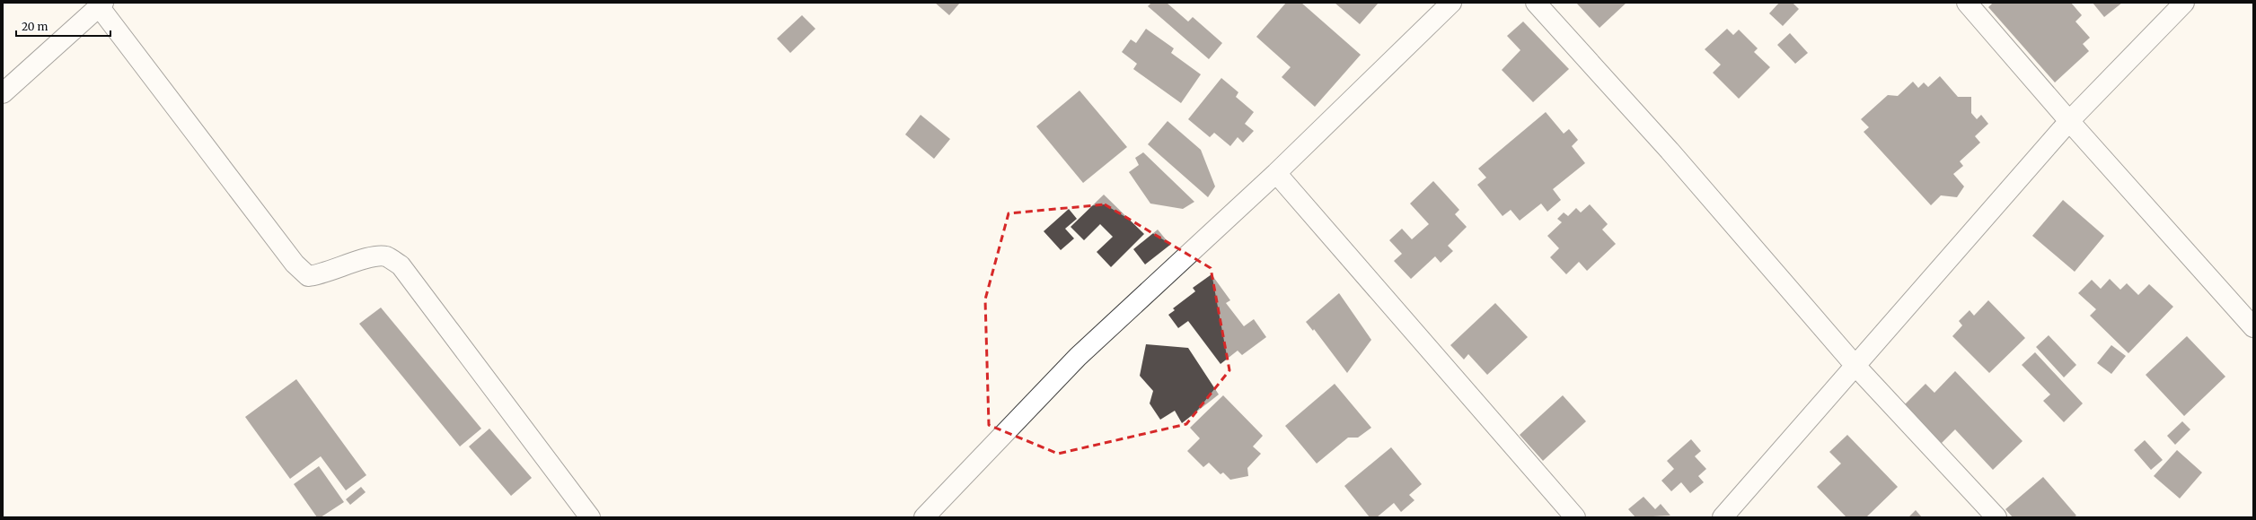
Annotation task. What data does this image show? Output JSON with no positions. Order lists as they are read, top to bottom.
{
  "scale_bar": "20 m"
}
